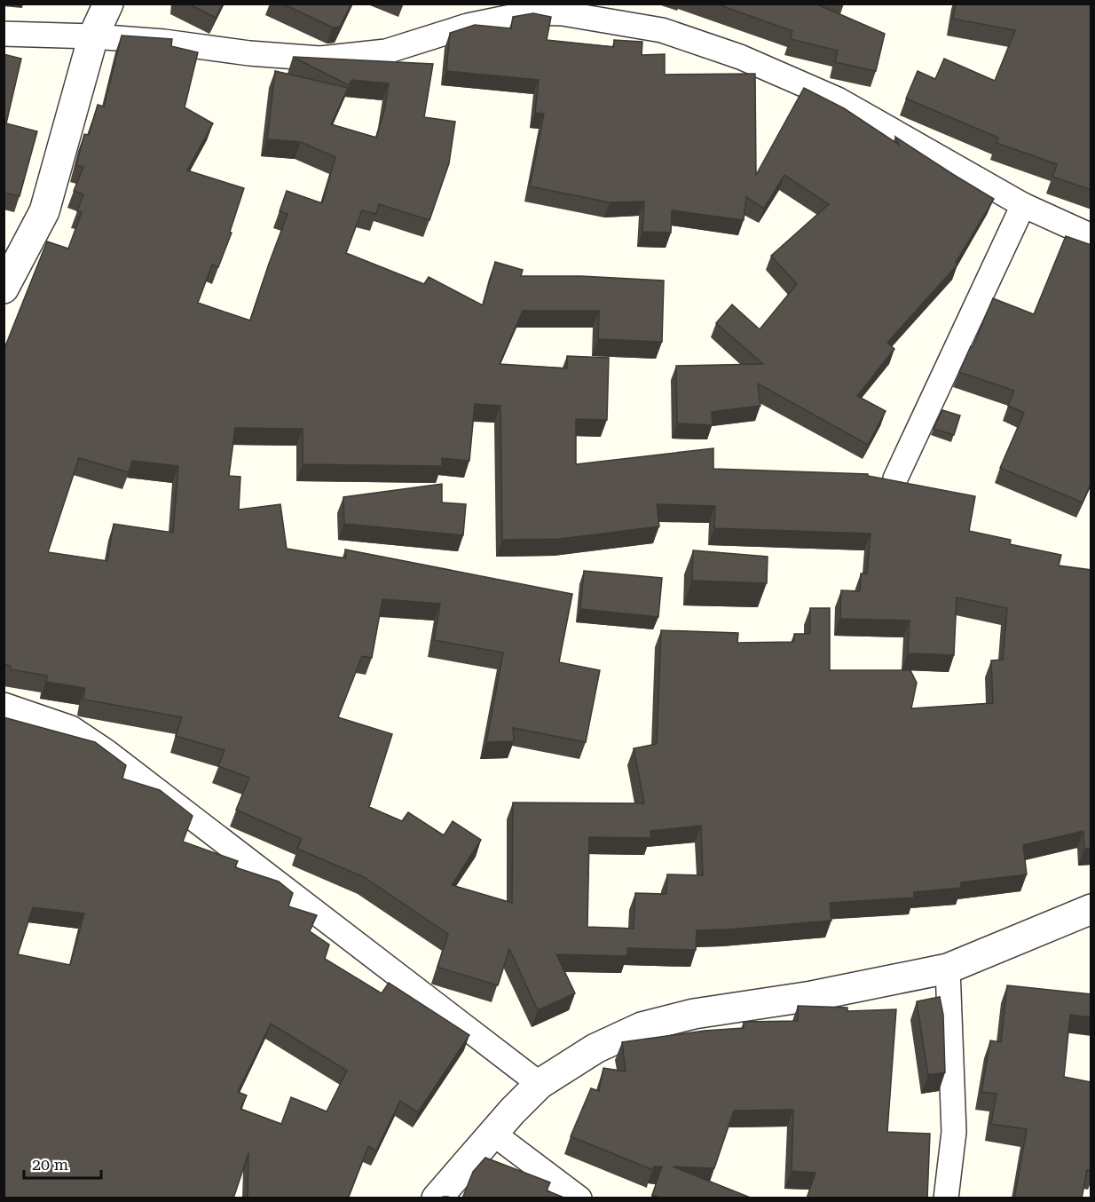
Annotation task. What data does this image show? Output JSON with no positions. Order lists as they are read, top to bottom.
{
  "scale_bar": "20 m"
}
